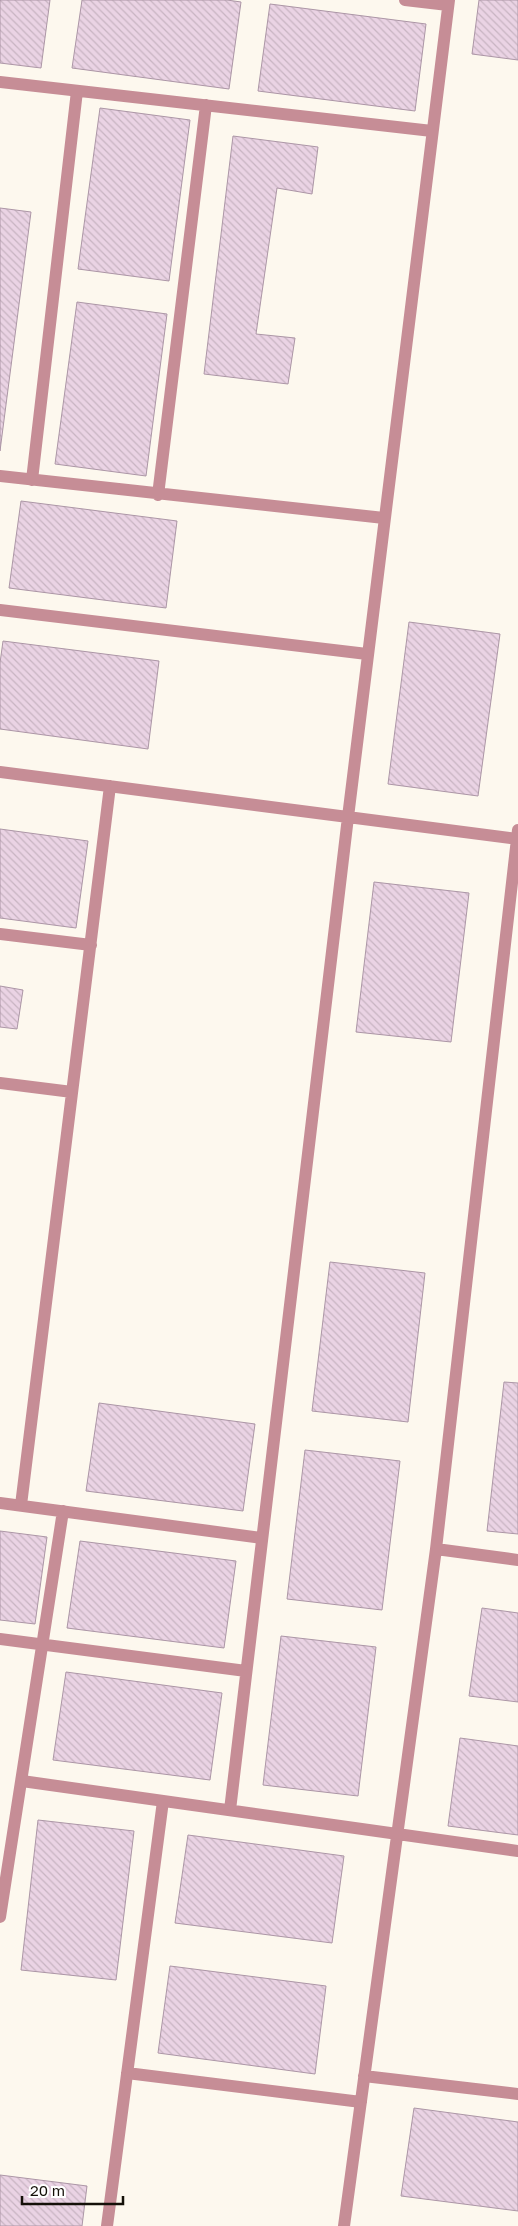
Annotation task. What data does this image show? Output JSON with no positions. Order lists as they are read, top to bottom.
{
  "scale_bar": "20 m"
}
